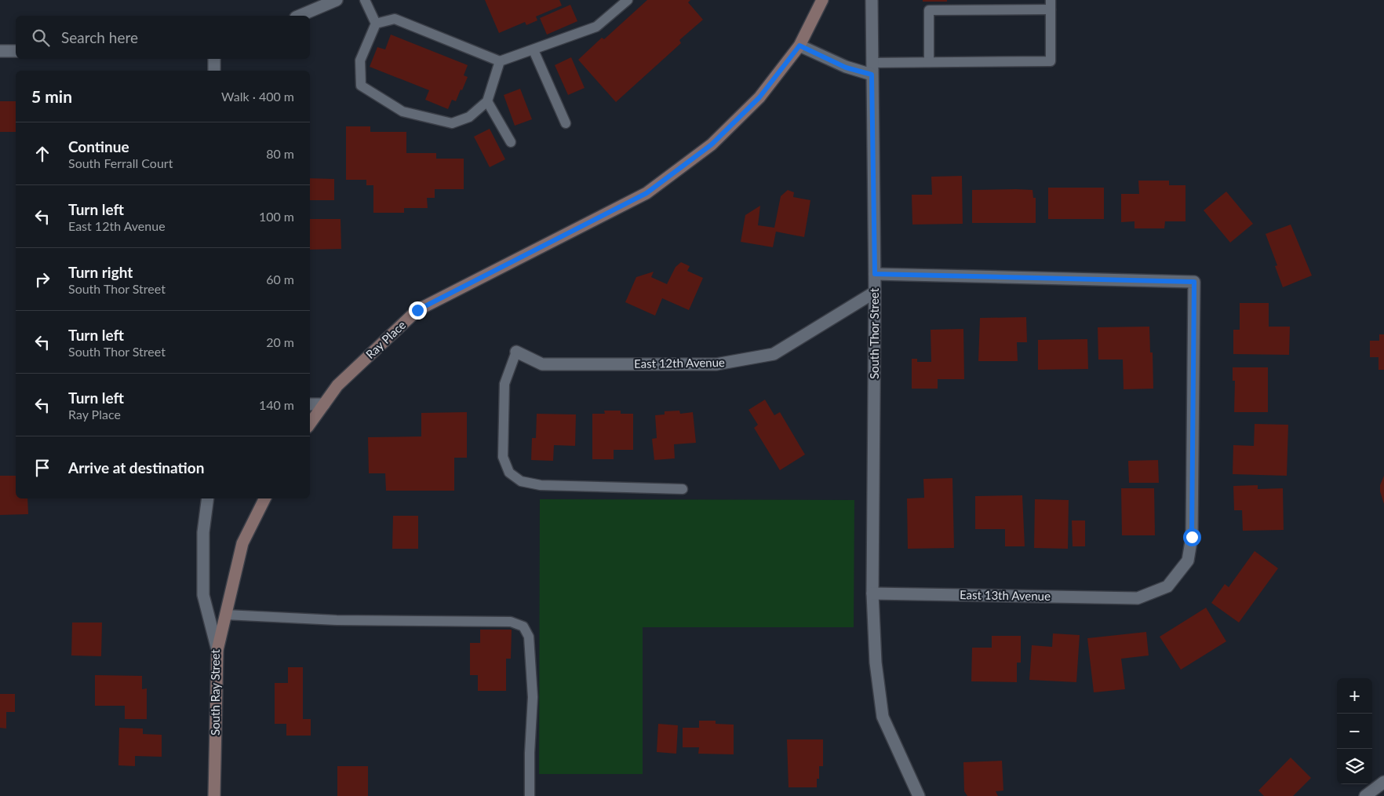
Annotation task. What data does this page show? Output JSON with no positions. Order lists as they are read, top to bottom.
{
  "streets": {
    "main road": ["Ray Place", "South Ray Street"],
    "street": ["South Thor Street", "East 12th Avenue", "East 13th Avenue"]
  },
  "crossings": [
    ["South Thor Street", "East 12th Avenue"],
    ["South Thor Street", "East 13th Avenue"]
  ],
  "page": {
    "search": "Search here",
    "heading": ["5 min", "Walk · 400 m"],
    "list": [
      ["Continue", "South Ferrall Court", "80 m"],
      ["Turn left", "East 12th Avenue", "100 m"],
      ["Turn right", "South Thor Street", "60 m"],
      ["Turn left", "South Thor Street", "20 m"],
      ["Turn left", "Ray Place", "140 m"],
      "Arrive at destination"
    ],
    "map_buttons": ["+", "−"]
  }
}
